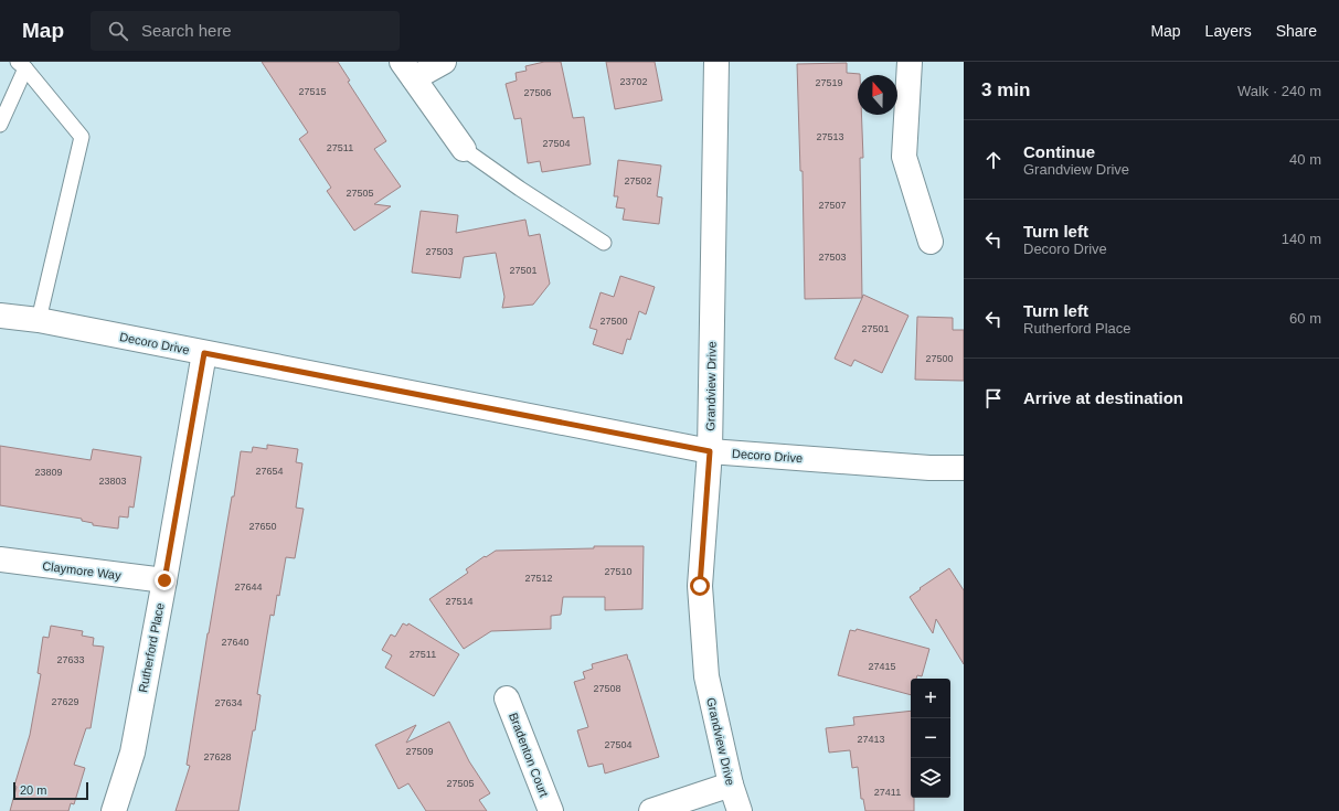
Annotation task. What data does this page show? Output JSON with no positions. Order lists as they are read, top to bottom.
{
  "streets": {
    "street": [
      "Decoro Drive",
      "Grandview Drive",
      "Claymore Way",
      "Rutherford Place",
      "Bradenton Court"
    ]
  },
  "crossings": [
    ["Decoro Drive", "Grandview Drive"],
    ["Decoro Drive", "Rutherford Place"],
    ["Claymore Way", "Rutherford Place"]
  ],
  "house_numbers": [
    "23702",
    "27519",
    "27515",
    "27506",
    "27513",
    "27504",
    "27511",
    "27502",
    "27505",
    "27507",
    "27503",
    "27503",
    "27501",
    "27500",
    "27501",
    "27500",
    "27654",
    "23809",
    "23803",
    "27650",
    "27510",
    "27512",
    "27644",
    "27514",
    "27640",
    "27511",
    "27633",
    "27415",
    "27508",
    "27629",
    "27634",
    "27413",
    "27504",
    "27509",
    "27628",
    "27505",
    "27411"
  ],
  "scale_bar": "20 m",
  "north": "top",
  "page": {
    "header": "Map",
    "search": "Search here",
    "nav": ["Map", "Layers", "Share"],
    "heading": ["3 min", "Walk · 240 m"],
    "list": [
      ["Continue", "Grandview Drive", "40 m"],
      ["Turn left", "Decoro Drive", "140 m"],
      ["Turn left", "Rutherford Place", "60 m"],
      "Arrive at destination"
    ],
    "map_buttons": ["+", "−"],
    "scale": "20 m"
  }
}
